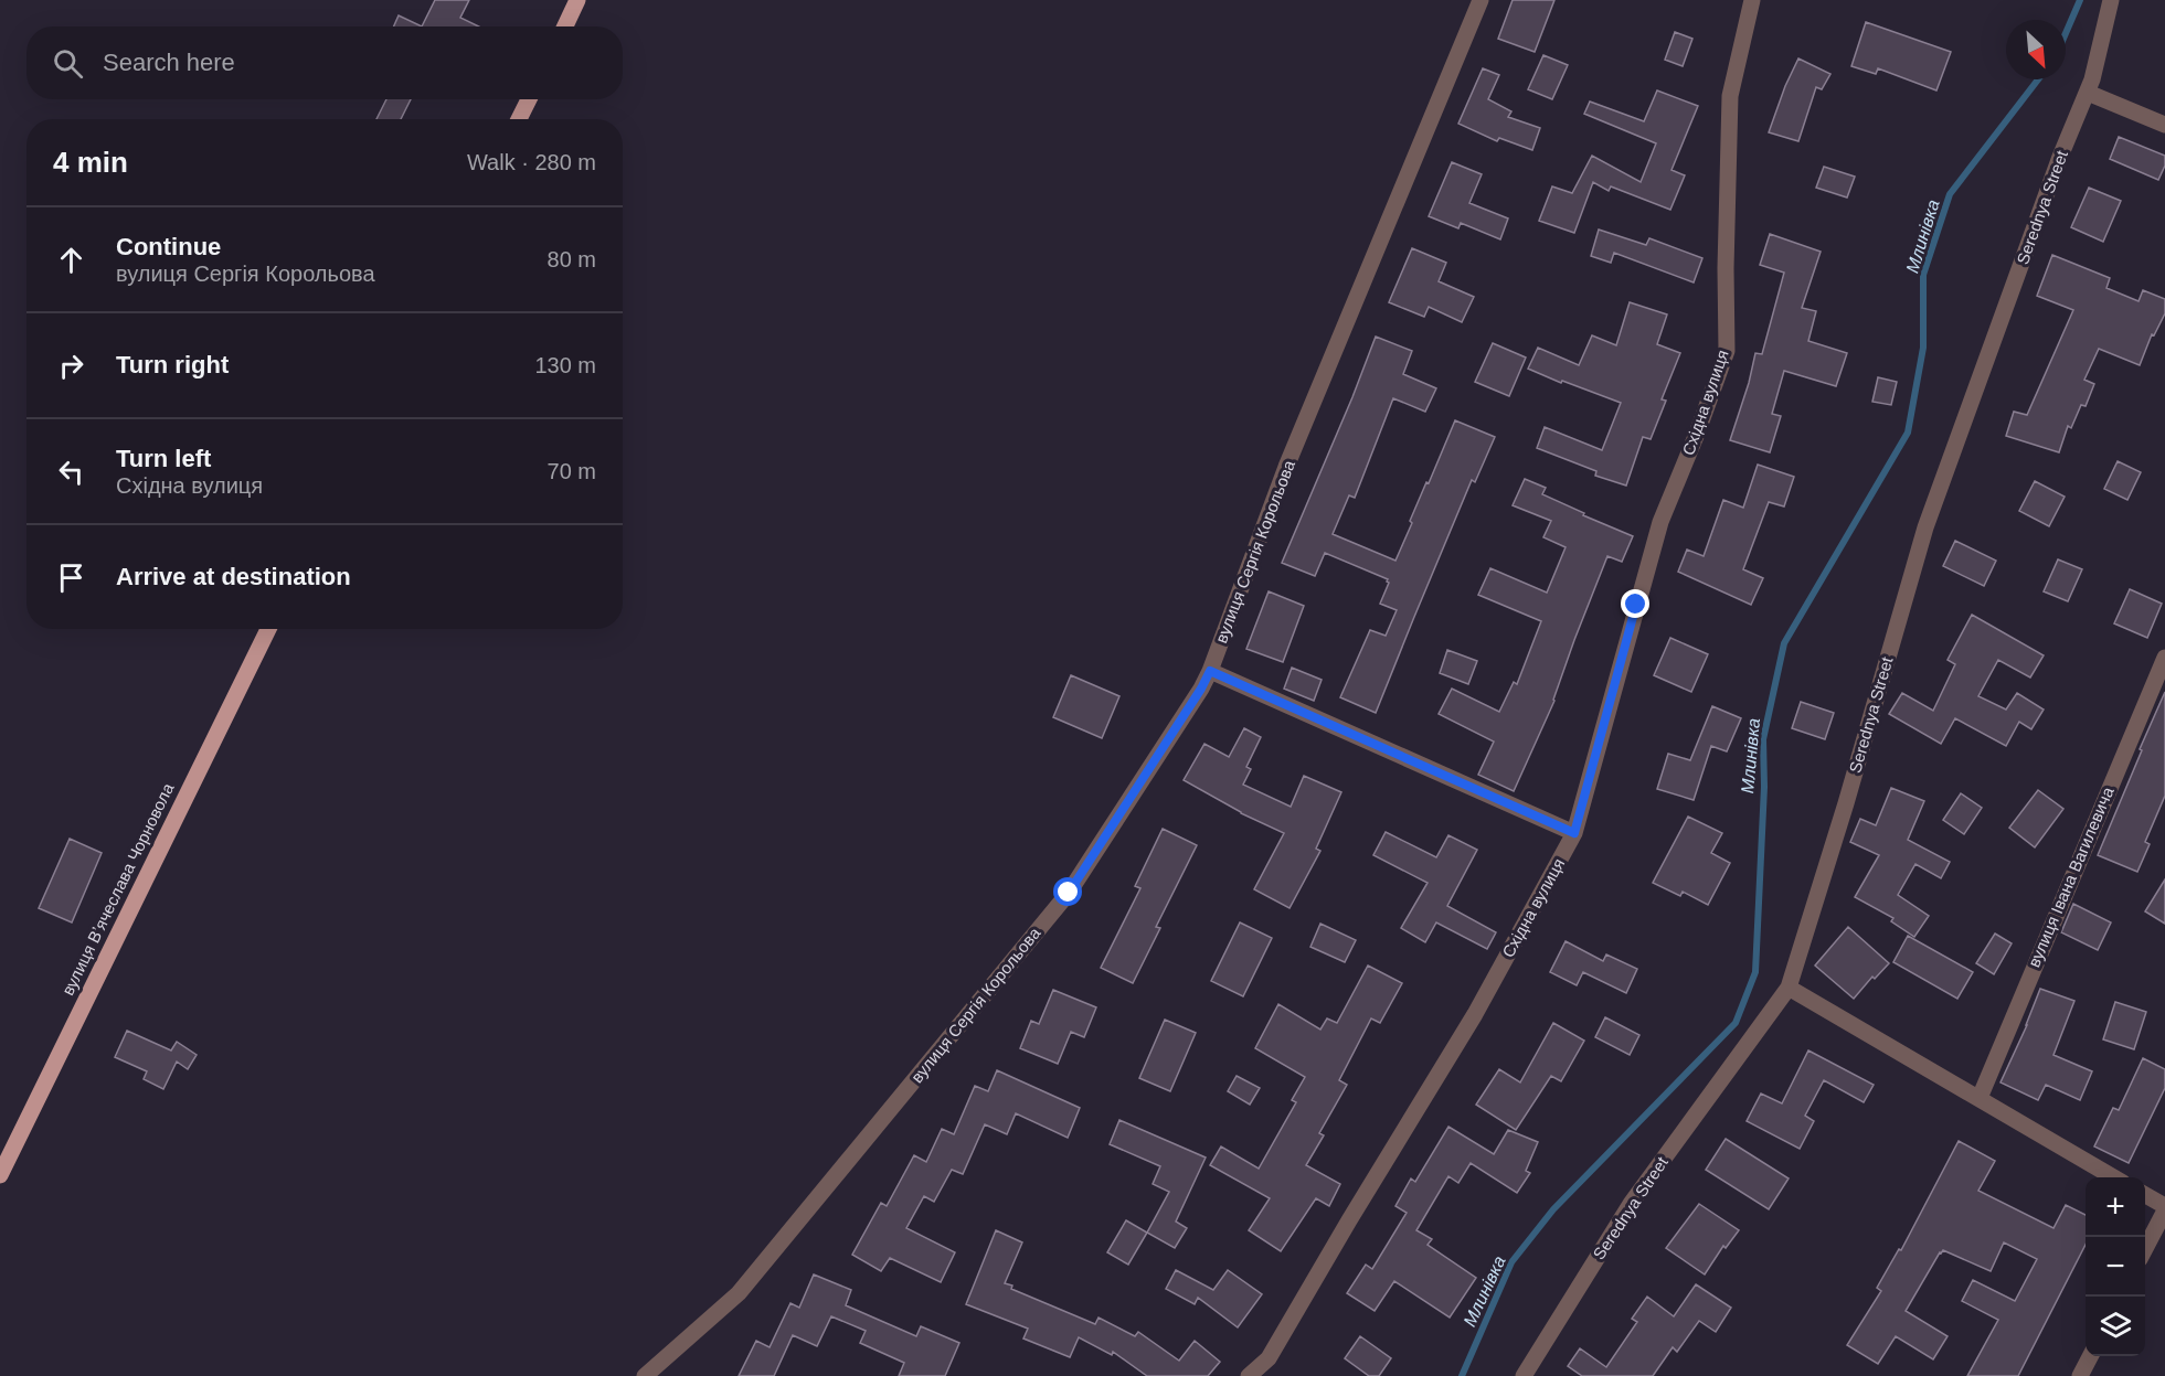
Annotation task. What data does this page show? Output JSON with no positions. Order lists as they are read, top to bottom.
{
  "streets": {
    "main road": ["вулиця Вʼячеслава Чорновола"],
    "street": [
      "Serednya Street",
      "Східна вулиця",
      "вулиця Сергія Корольова",
      "вулиця Івана Вагилевича"
    ]
  },
  "water": ["Млинівка"],
  "north": "bottom right",
  "page": {
    "search": "Search here",
    "heading": ["4 min", "Walk · 280 m"],
    "list": [
      ["Continue", "вулиця Сергія Корольова", "80 m"],
      ["Turn right", "130 m"],
      ["Turn left", "Східна вулиця", "70 m"],
      "Arrive at destination"
    ],
    "map_buttons": ["+", "−"]
  }
}
